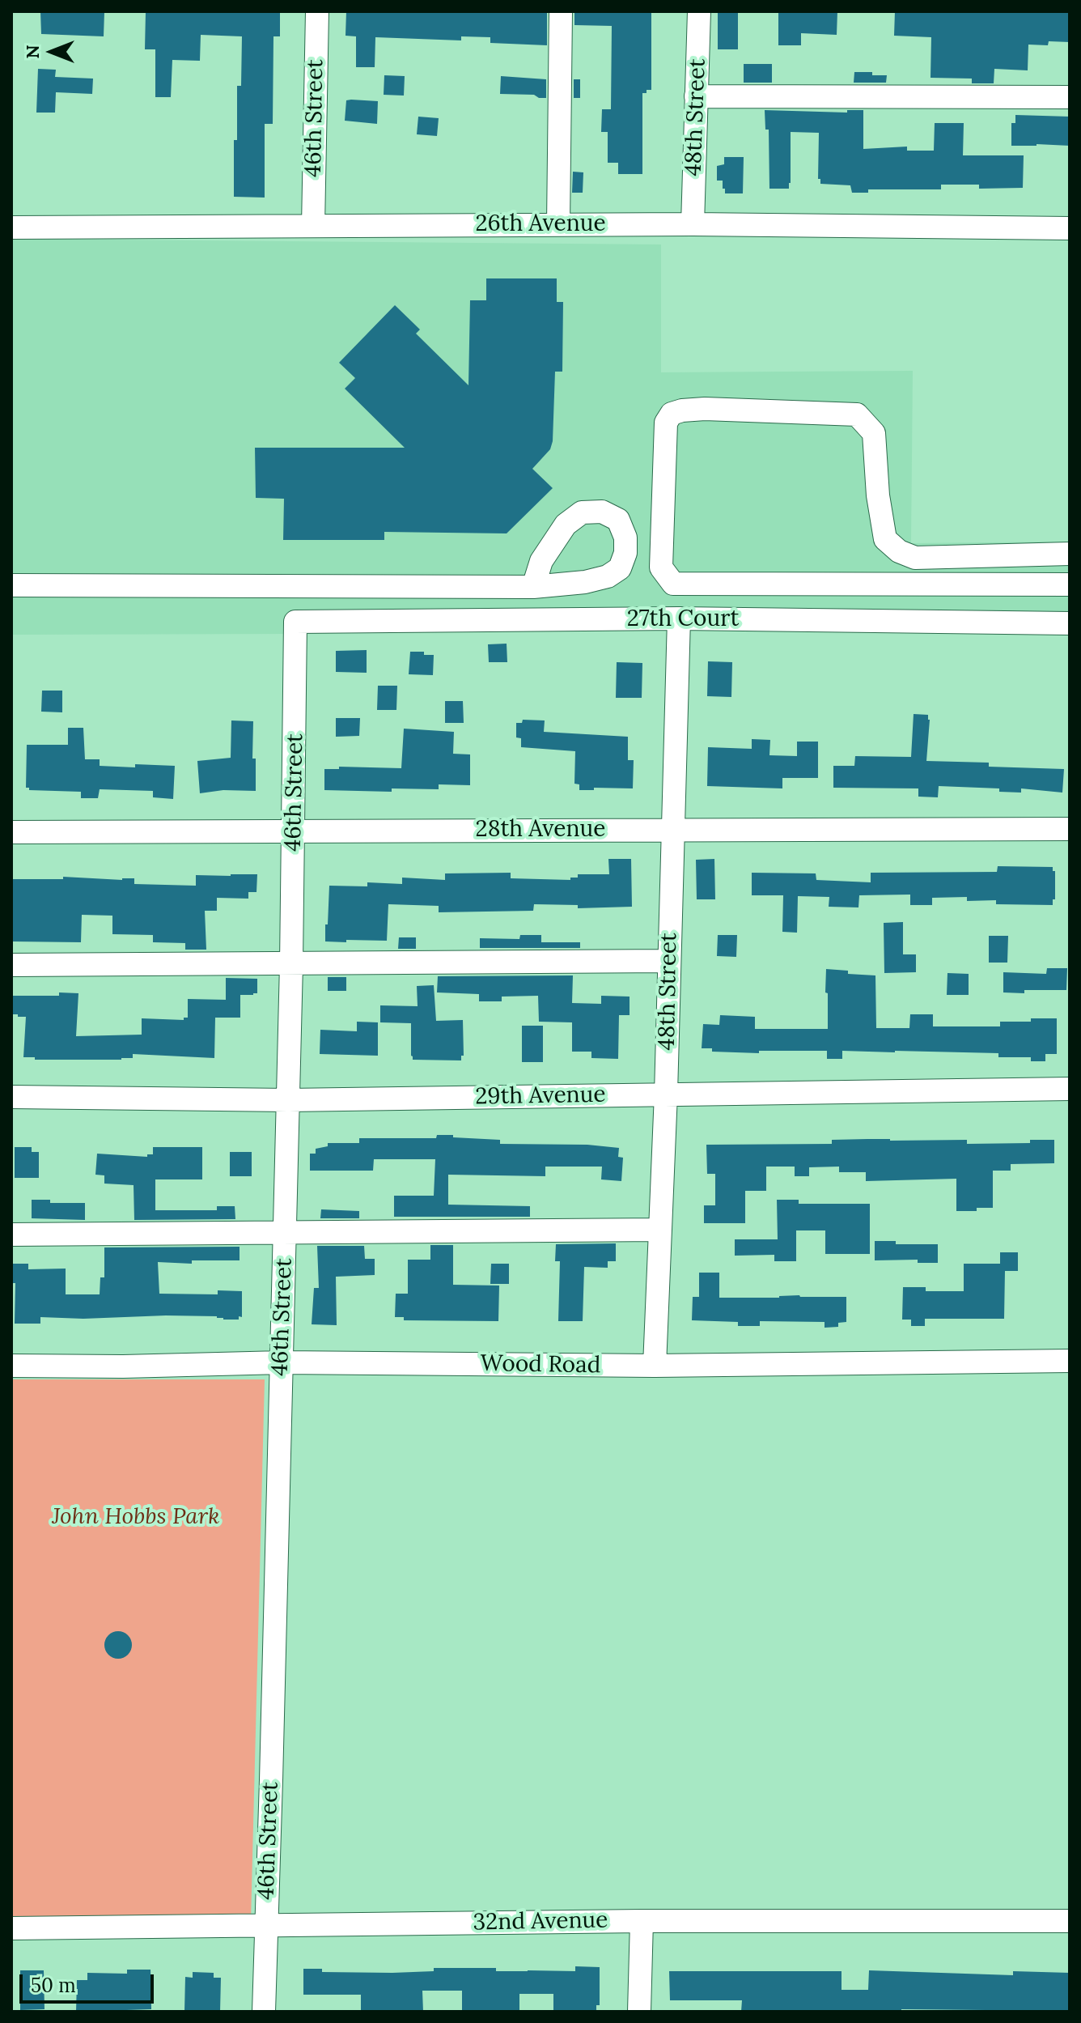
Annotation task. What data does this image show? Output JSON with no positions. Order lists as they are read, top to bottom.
{
  "streets": {
    "street": [
      "48th Street",
      "46th Street",
      "26th Avenue",
      "27th Court",
      "28th Avenue",
      "29th Avenue",
      "Wood Road",
      "32nd Avenue"
    ]
  },
  "crossings": [
    ["48th Street", "26th Avenue"],
    ["48th Street", "27th Court"],
    ["48th Street", "28th Avenue"],
    ["48th Street", "29th Avenue"],
    ["48th Street", "Wood Road"],
    ["46th Street", "26th Avenue"],
    ["46th Street", "27th Court"],
    ["46th Street", "28th Avenue"],
    ["46th Street", "29th Avenue"],
    ["46th Street", "Wood Road"],
    ["46th Street", "32nd Avenue"]
  ],
  "parks": ["John Hobbs Park"],
  "scale_bar": "50 m",
  "north": "left"
}
